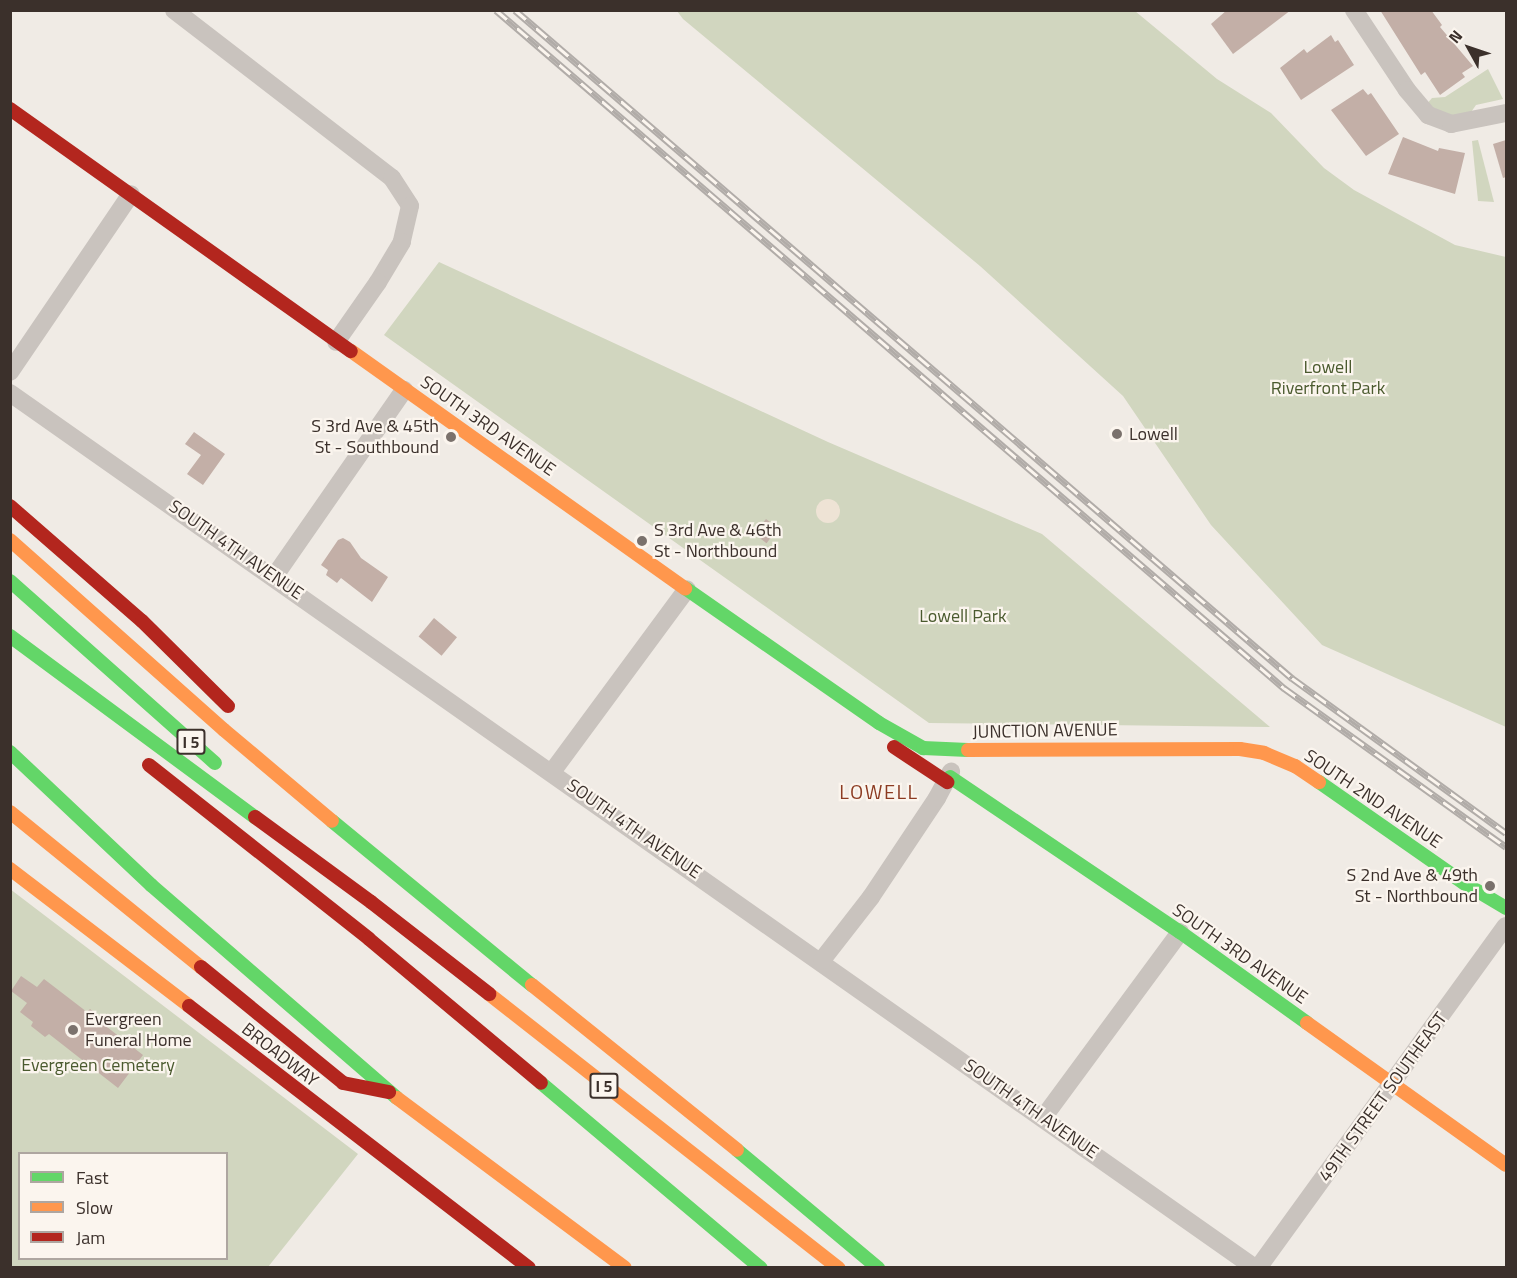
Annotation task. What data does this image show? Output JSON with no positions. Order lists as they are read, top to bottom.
{
  "streets": {
    "main road": [
      "SOUTH 3RD AVENUE",
      "JUNCTION AVENUE",
      "I 5",
      "SOUTH 2ND AVENUE",
      "BROADWAY"
    ],
    "street": ["SOUTH 4TH AVENUE", "49TH STREET SOUTHEAST"]
  },
  "crossings": [
    ["SOUTH 3RD AVENUE", "JUNCTION AVENUE"],
    ["SOUTH 3RD AVENUE", "49TH STREET SOUTHEAST"],
    ["SOUTH 4TH AVENUE", "49TH STREET SOUTHEAST"],
    ["JUNCTION AVENUE", "SOUTH 2ND AVENUE"]
  ],
  "districts": ["LOWELL"],
  "parks": ["Lowell Riverfront Park", "Lowell Park", "Evergreen Cemetery"],
  "places": [
    "Lowell",
    "S 3rd Ave & 45th St - Southbound",
    "S 3rd Ave & 46th St - Northbound",
    "S 2nd Ave & 49th St - Northbound",
    "Evergreen Funeral Home"
  ],
  "legend": ["Fast", "Slow", "Jam"],
  "north": "top left"
}
